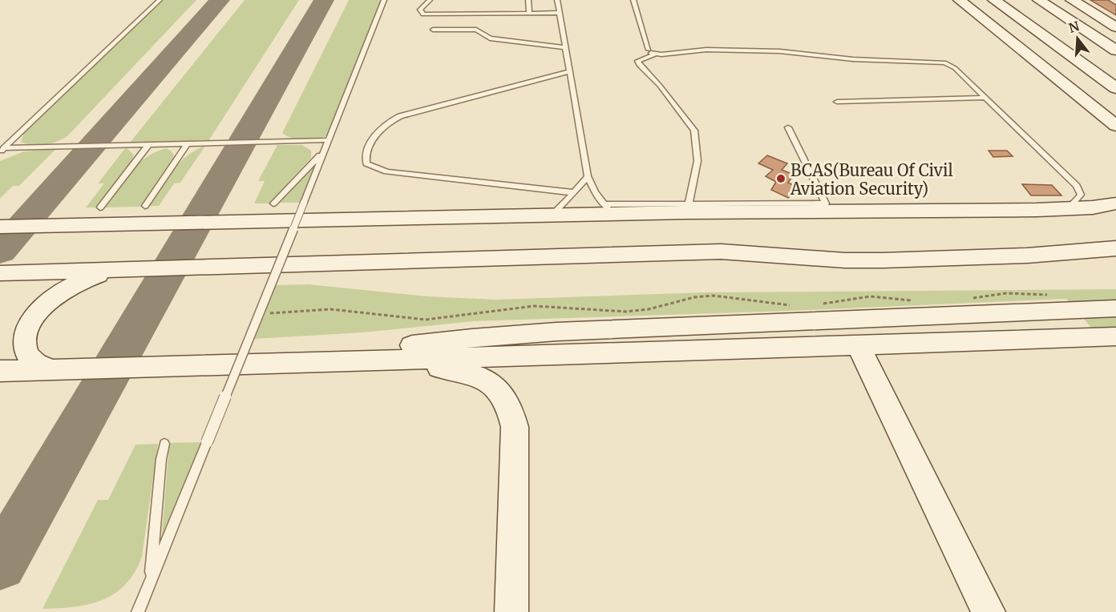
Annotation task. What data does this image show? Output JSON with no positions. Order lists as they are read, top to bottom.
{
  "places": ["BCAS(Bureau Of Civil Aviation Security)"],
  "north": "top"
}
